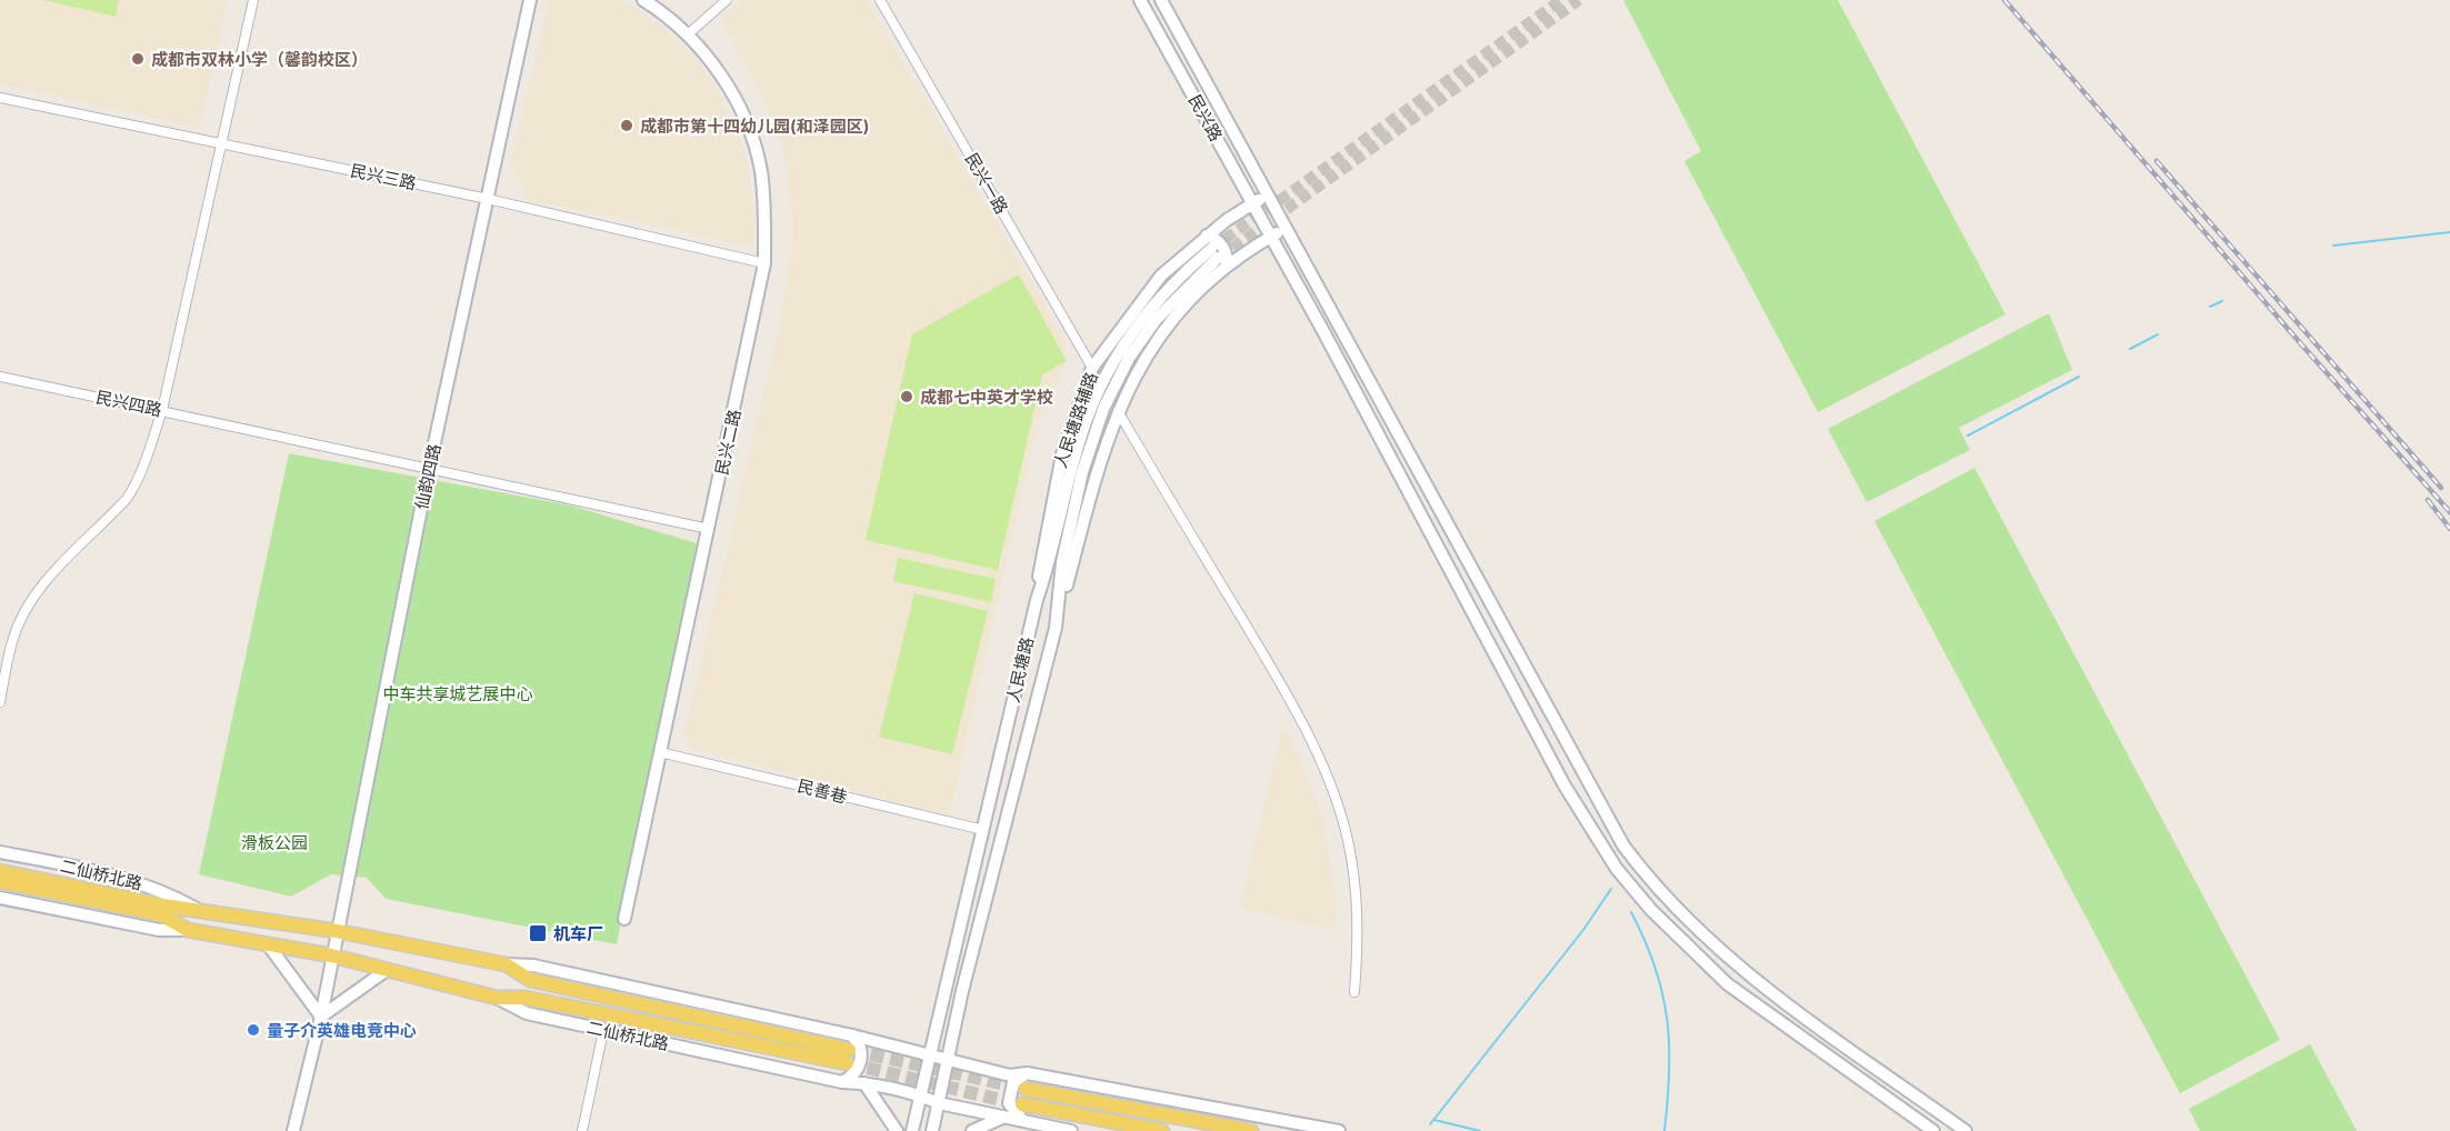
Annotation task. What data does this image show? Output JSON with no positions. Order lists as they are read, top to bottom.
{
  "streets": {
    "main road": ["二仙桥北路"],
    "street": [
      "民兴路",
      "民兴三路",
      "民兴一路",
      "民兴四路",
      "人民塘路辅路",
      "民兴二路",
      "仙韵四路",
      "人民塘路",
      "民善巷"
    ]
  },
  "crossings": [
    ["民兴路", "人民塘路辅路"],
    ["民兴三路", "民兴二路"],
    ["民兴三路", "仙韵四路"],
    ["民兴一路", "人民塘路辅路"],
    ["民兴四路", "民兴二路"],
    ["民兴四路", "仙韵四路"],
    ["人民塘路辅路", "人民塘路"],
    ["民兴二路", "民善巷"],
    ["仙韵四路", "二仙桥北路"],
    ["人民塘路", "民善巷"],
    ["人民塘路", "二仙桥北路"]
  ],
  "parks": ["中车共享城艺展中心", "滑板公园"],
  "places": {
    "other": [
      "成都市双林小学（馨韵校区）",
      "成都市第十四幼儿园(和泽园区)",
      "成都七中英才学校",
      "量子介英雄电竞中心"
    ],
    "transit": ["机车厂"]
  }
}
